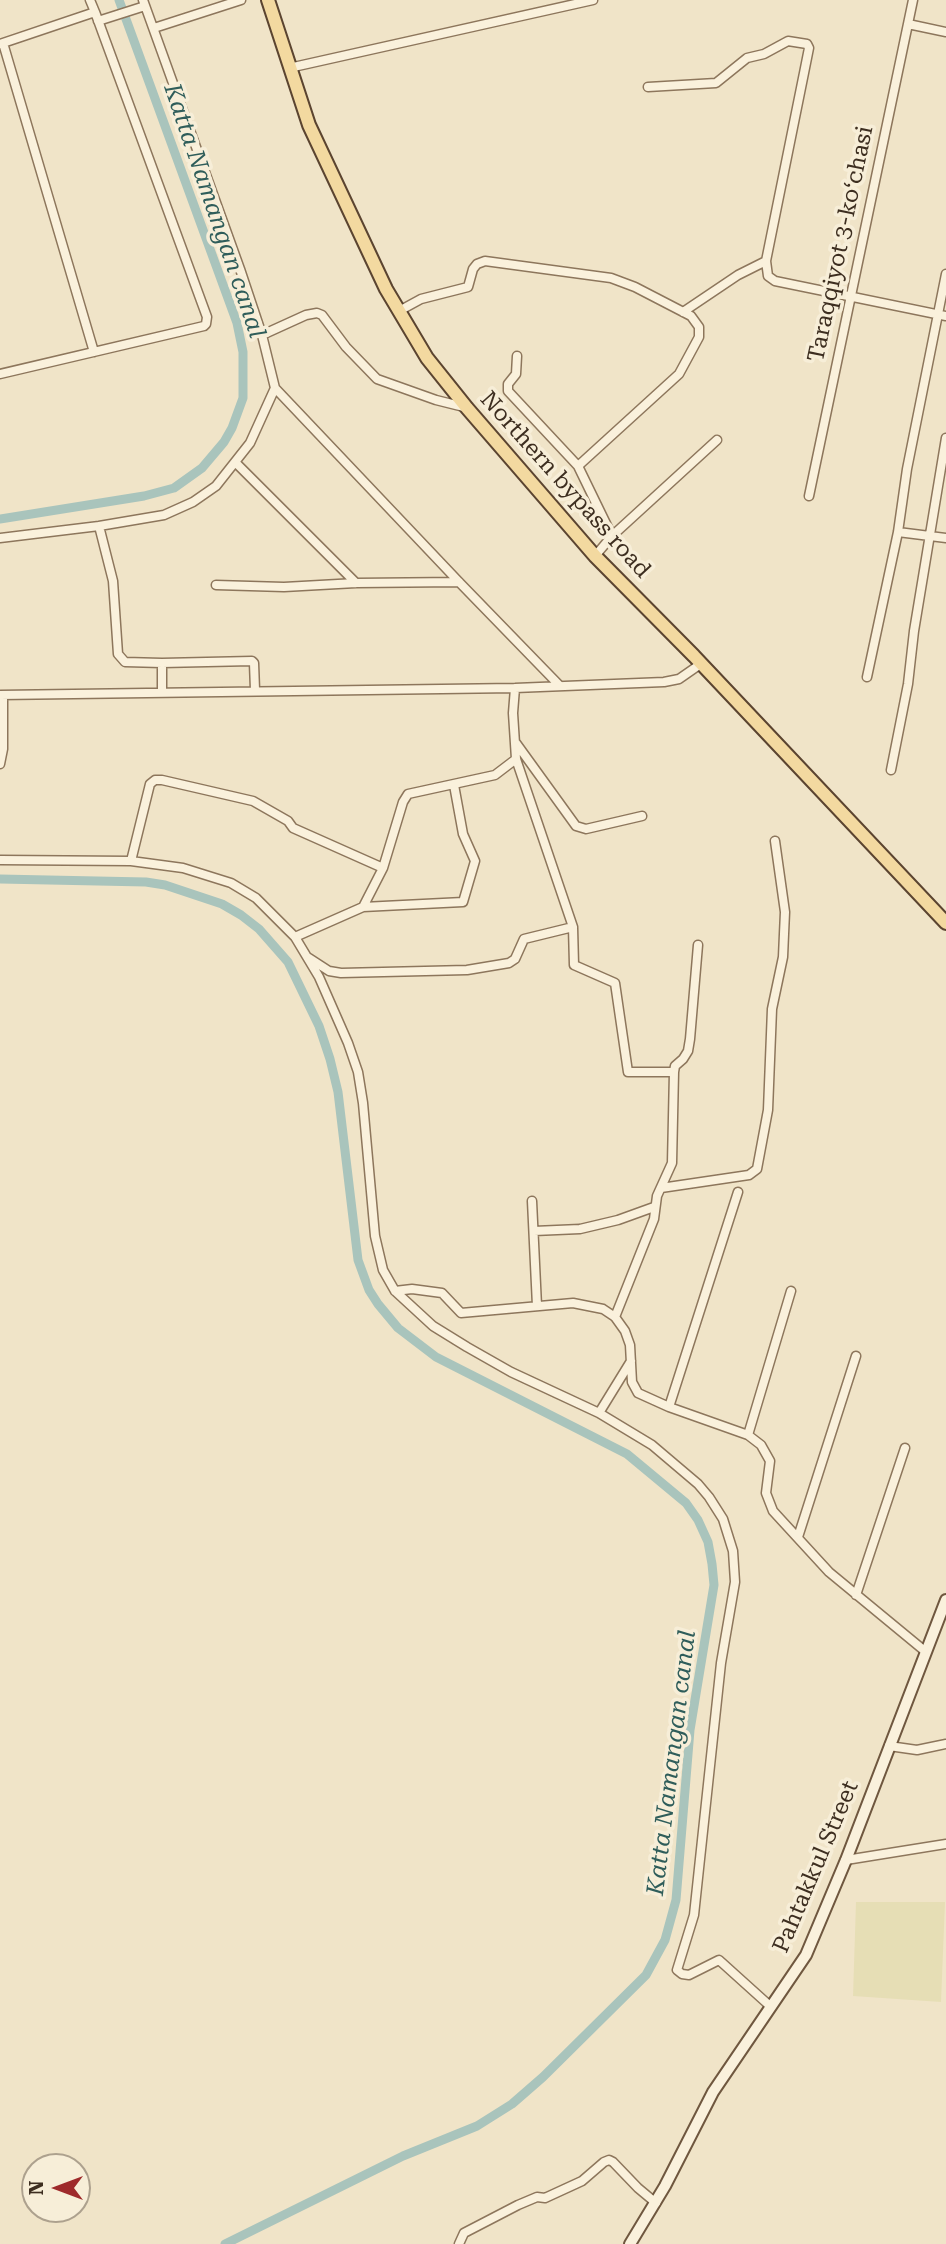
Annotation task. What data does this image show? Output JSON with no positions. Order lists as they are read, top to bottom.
{
  "streets": {
    "main road": ["Northern bypass road"],
    "street": ["Taraqqiyot 3-koʻchasi", "Pahtakkul Street"]
  },
  "water": ["Katta Namangan canal"],
  "north": "left"
}
